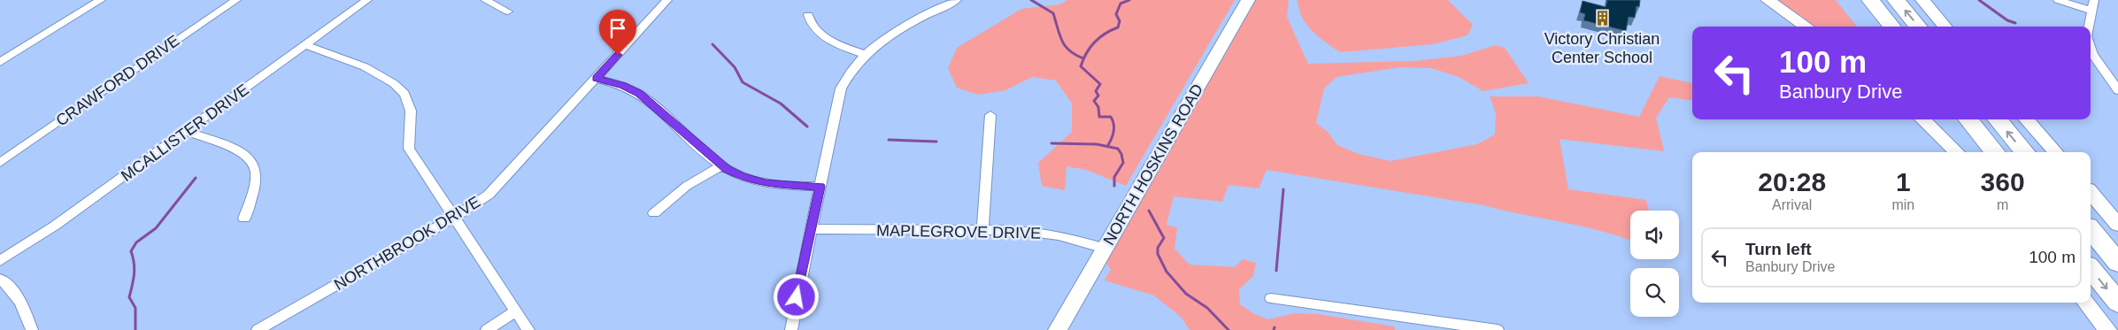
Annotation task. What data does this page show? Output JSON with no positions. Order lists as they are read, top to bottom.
{
  "streets": {
    "street": [
      "CRAWFORD DRIVE",
      "MCALLISTER DRIVE",
      "NORTH HOSKINS ROAD",
      "MAPLEGROVE DRIVE",
      "NORTHBROOK DRIVE"
    ]
  },
  "crossings": [
    ["NORTH HOSKINS ROAD", "MAPLEGROVE DRIVE"]
  ],
  "places": {
    "building": ["Victory Christian Center School"]
  },
  "page": {
    "turn": ["100 m", "Banbury Drive"],
    "eta": [
      "20:28",
      "Arrival",
      "1",
      "min",
      "360",
      "m"
    ],
    "list": [
      {
        "name": "Turn left",
        "note": "Banbury Drive",
        "value": "100 m"
      }
    ]
  }
}
